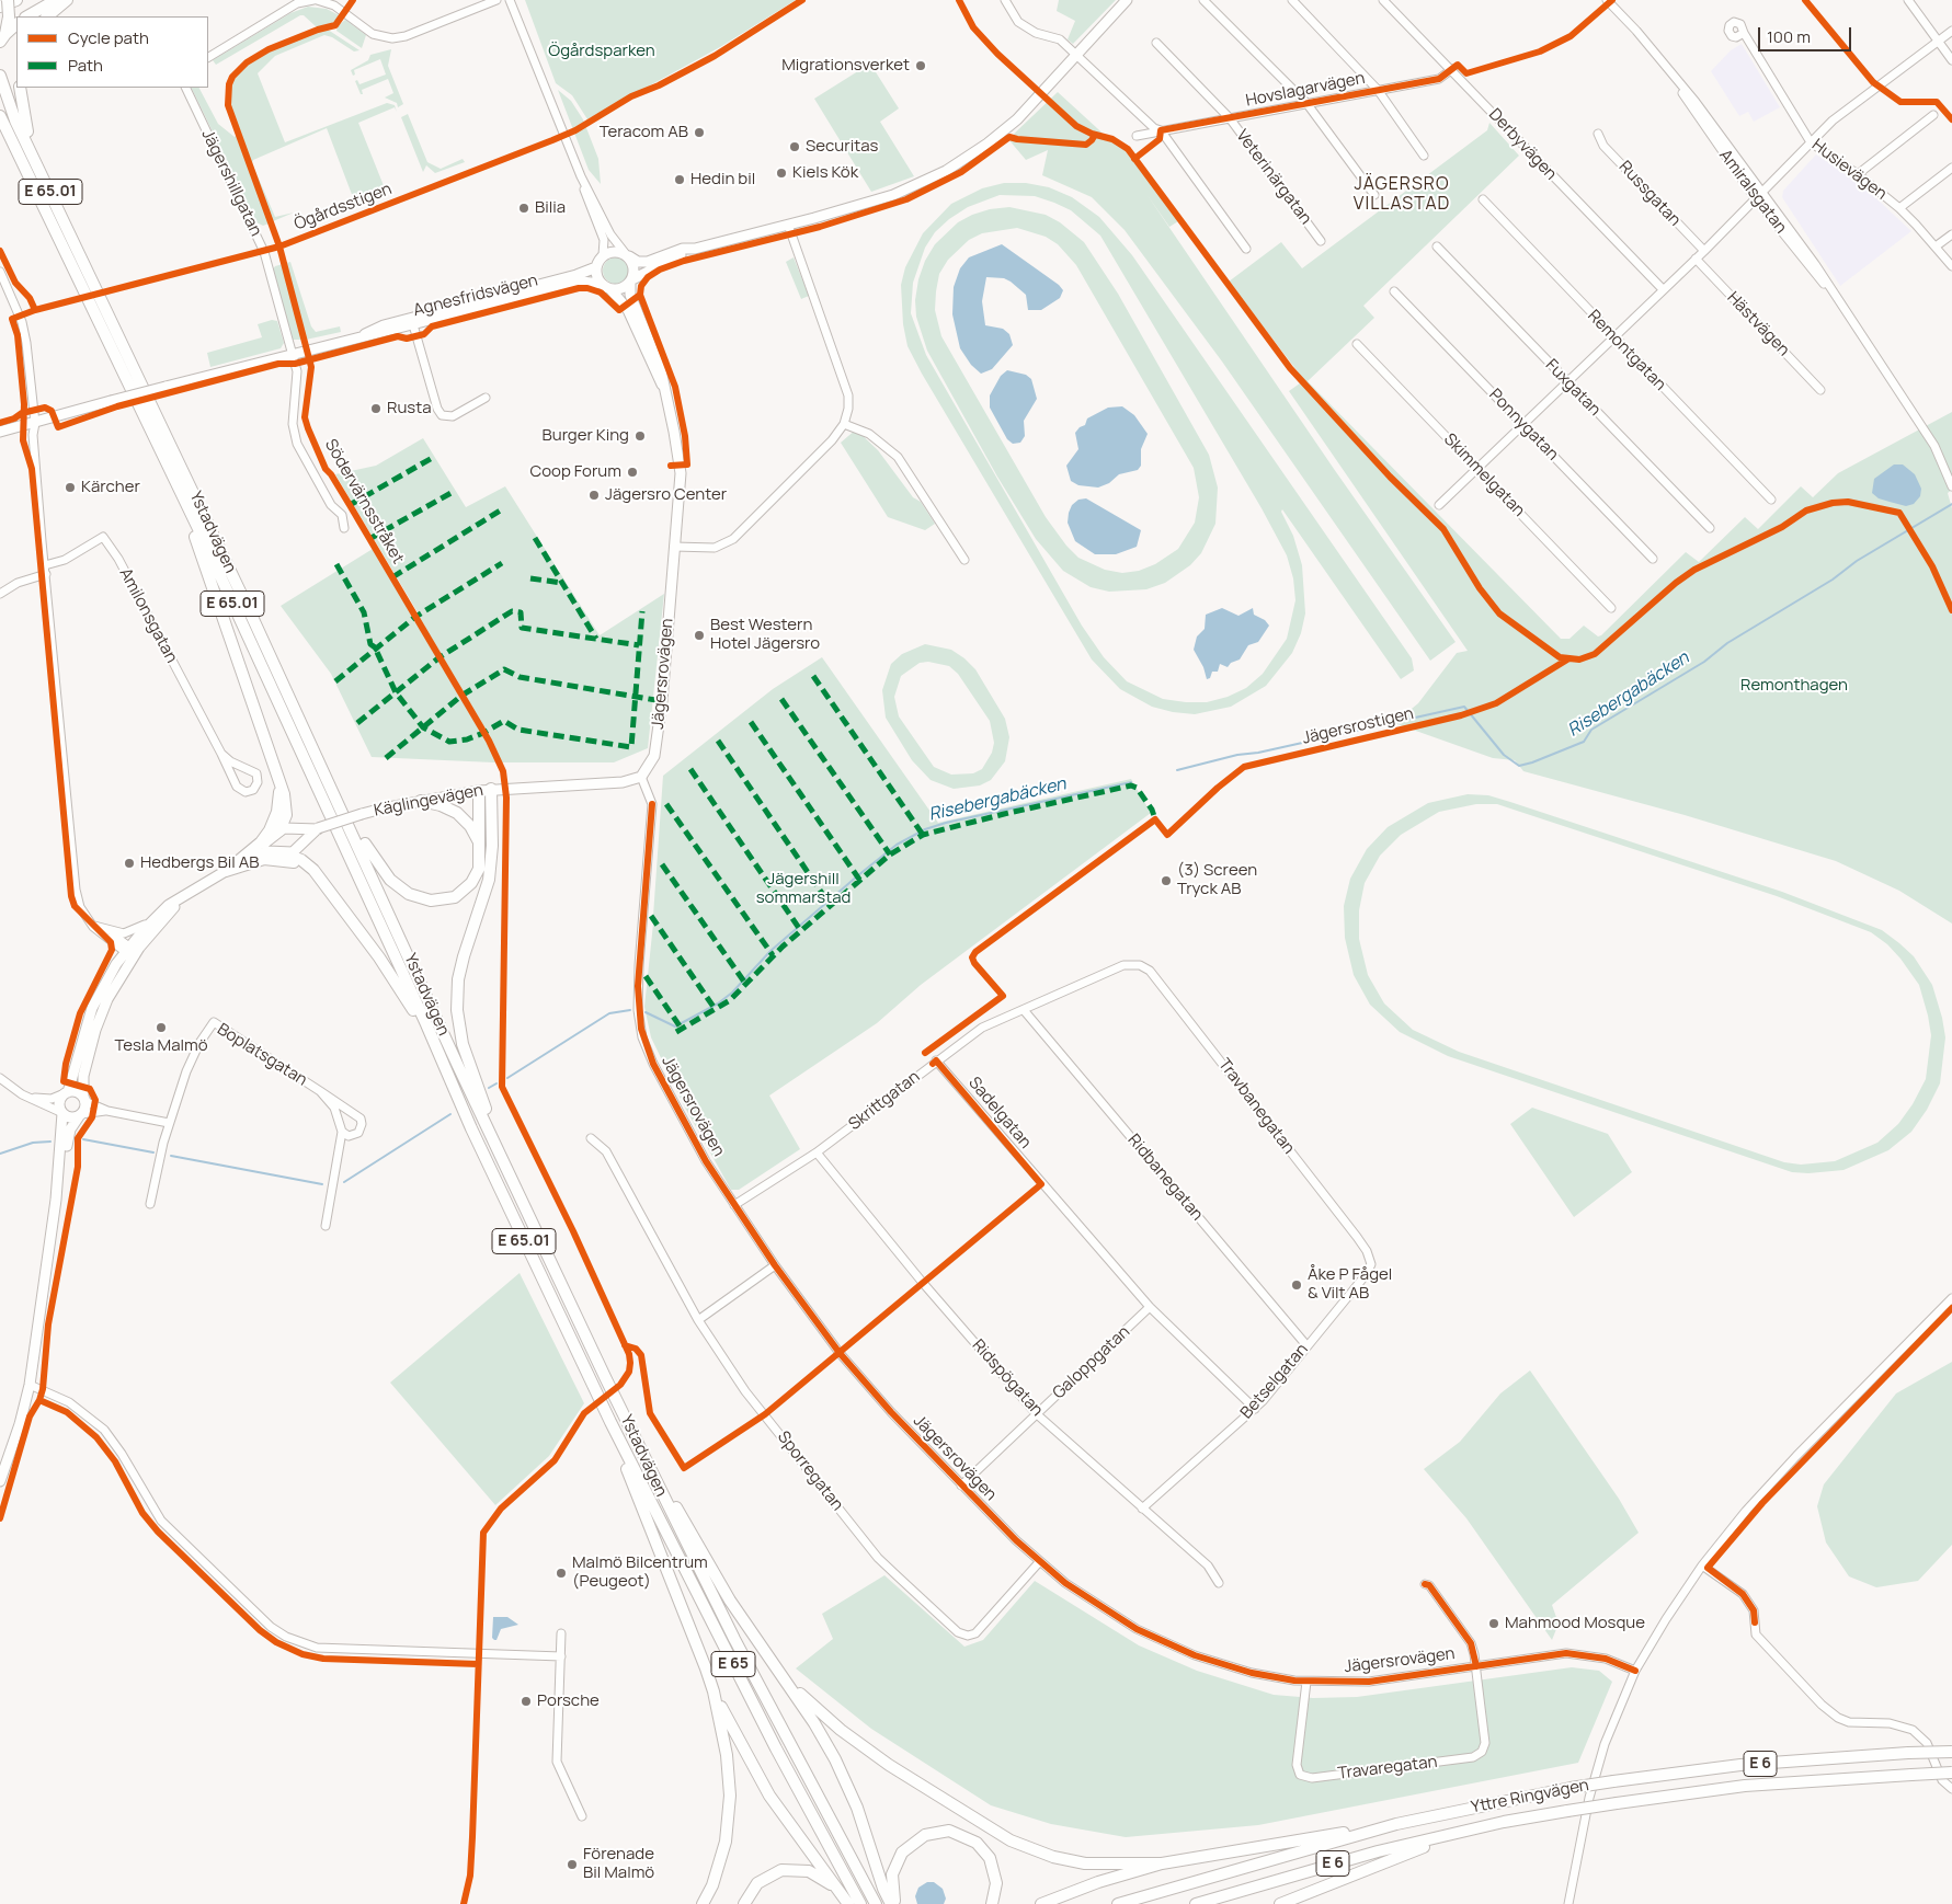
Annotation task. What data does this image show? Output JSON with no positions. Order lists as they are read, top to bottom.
{
  "streets": {
    "highway": [
      "E 65.01",
      "Ystadvägen",
      "E 65",
      "E 6",
      "Yttre Ringvägen"
    ],
    "main road": ["Agnesfridsvägen", "Jägersrovägen", "Käglingevägen"],
    "street": [
      "Hovslagarvägen",
      "Derbyvägen",
      "Husievägen",
      "Veterinärgatan",
      "Jägershillgatan",
      "Amiralsgatan",
      "Russgatan",
      "Hästvägen",
      "Remontgatan",
      "Fuxgatan",
      "Ponnygatan",
      "Skimmelgatan",
      "Amilonsgatan",
      "Boplatsgatan",
      "Skrittgatan",
      "Travbanegatan",
      "Sadelgatan",
      "Ridbanegatan",
      "Galoppgatan",
      "Ridspögatan",
      "Betselgatan",
      "Sporregatan",
      "Travaregatan"
    ],
    "cycle path": ["Ögårdsstigen", "Södervärnsstråket", "Jägersrostigen"]
  },
  "crossings": [
    ["Hovslagarvägen", "Derbyvägen"],
    ["Hovslagarvägen", "Veterinärgatan"],
    ["Jägershillgatan", "Agnesfridsvägen"],
    ["Agnesfridsvägen", "Jägersrovägen"],
    ["Jägersrovägen", "Käglingevägen"],
    ["Jägersrovägen", "Skrittgatan"],
    ["Jägersrovägen", "Galoppgatan"],
    ["Jägersrovägen", "Sporregatan"],
    ["Jägersrovägen", "Travaregatan"],
    ["Skrittgatan", "Travbanegatan"],
    ["Skrittgatan", "Sadelgatan"],
    ["Skrittgatan", "Ridbanegatan"],
    ["Skrittgatan", "Ridspögatan"],
    ["Travbanegatan", "Betselgatan"],
    ["Sadelgatan", "Galoppgatan"],
    ["Sadelgatan", "Betselgatan"],
    ["Ridbanegatan", "Betselgatan"],
    ["Galoppgatan", "Ridspögatan"],
    ["Ridspögatan", "Betselgatan"]
  ],
  "districts": ["JÄGERSRO VILLASTAD"],
  "water": ["Risebergabäcken"],
  "parks": ["Ögårdsparken", "Remonthagen", "Jägershill sommarstad"],
  "places": [
    "Migrationsverket",
    "Teracom AB",
    "Securitas",
    "Kiels Kök",
    "Hedin bil",
    "Bilia",
    "Rusta",
    "Burger King",
    "Coop Forum",
    "Kärcher",
    "Jägersro Center",
    "Best Western Hotel Jägersro",
    "Hedbergs Bil AB",
    "(3) Screen Tryck AB",
    "Tesla Malmö",
    "Åke P Fågel & Vilt AB",
    "Malmö Bilcentrum (Peugeot)",
    "Mahmood Mosque",
    "Porsche",
    "Förenade Bil Malmö"
  ],
  "legend": ["Cycle path", "Path"],
  "scale_bar": "100 m"
}
